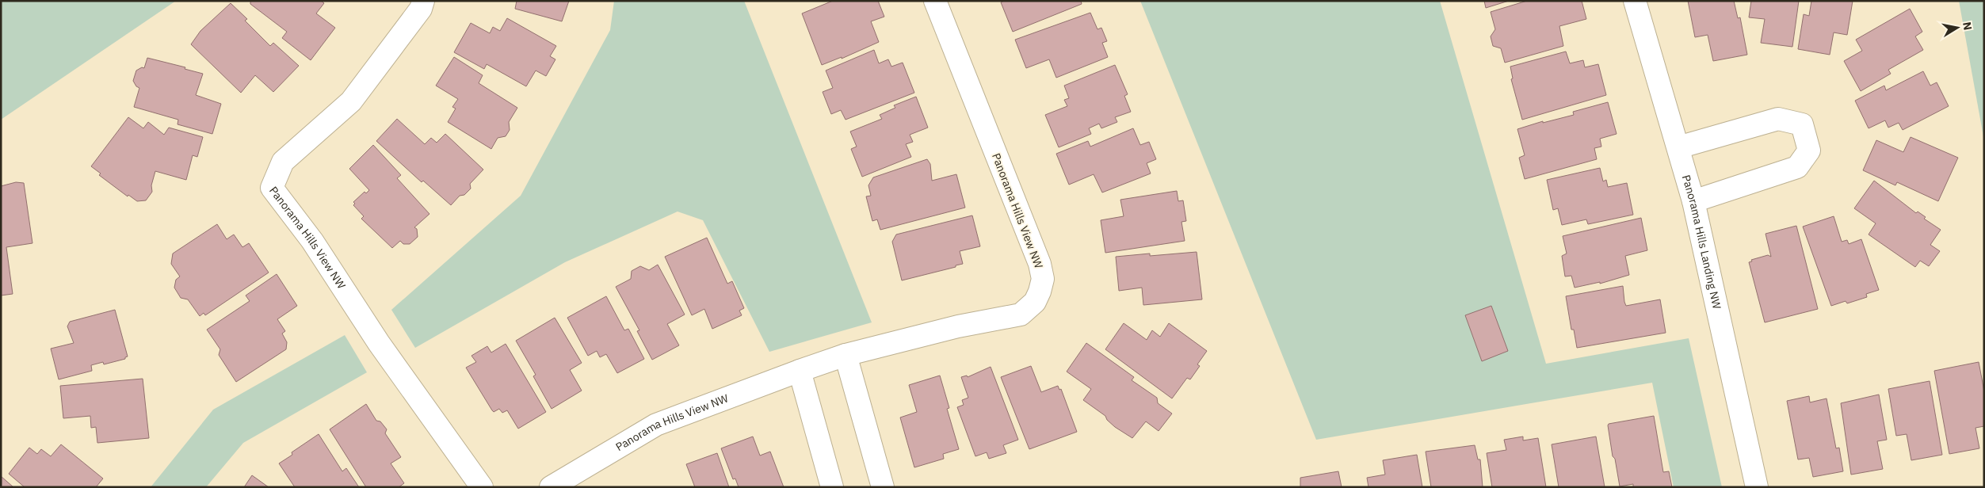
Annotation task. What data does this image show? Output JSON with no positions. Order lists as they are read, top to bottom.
{
  "streets": {
    "street": ["Panorama Hills View NW", "Panorama Hills Landing NW"]
  },
  "north": "right"
}
